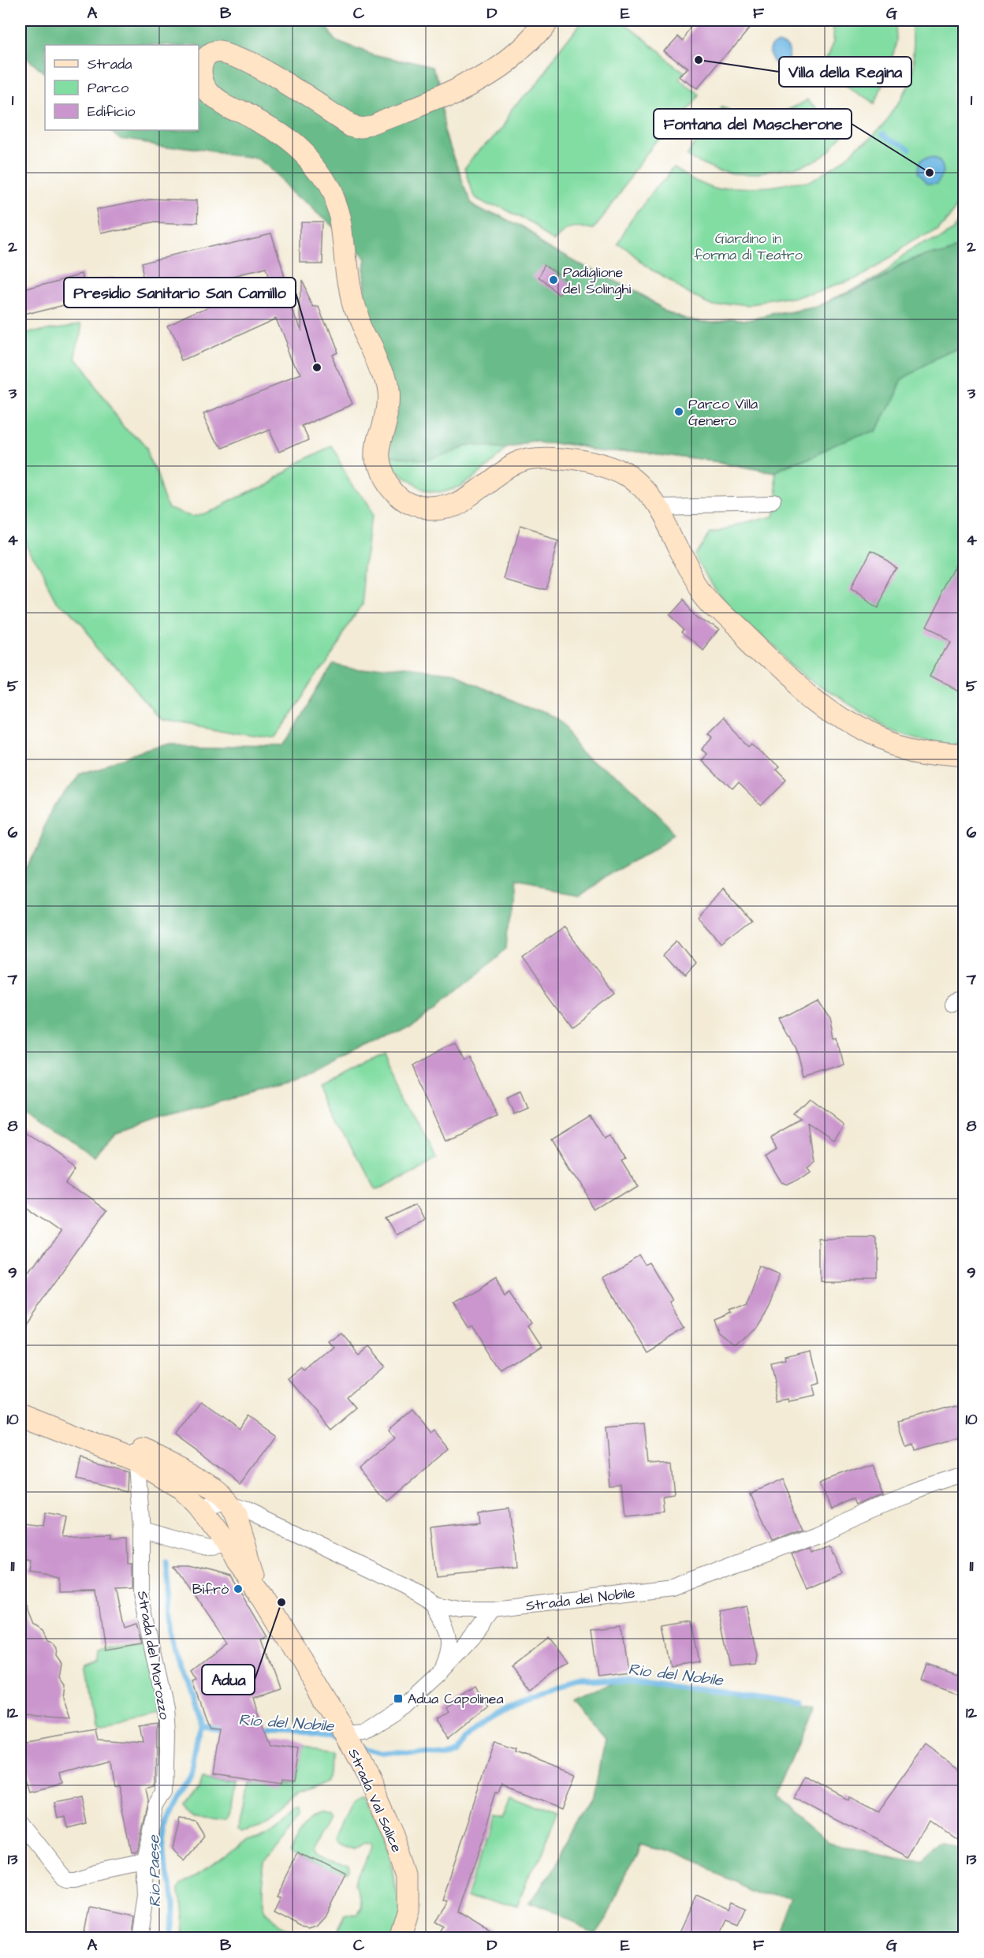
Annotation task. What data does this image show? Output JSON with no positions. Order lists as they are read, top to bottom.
{
  "streets": {
    "street": ["Strada del Nobile", "Strada del Morozzo", "Strada Val Salice"]
  },
  "crossings": [
    ["Strada del Nobile", "Strada Val Salice"],
    ["Strada del Morozzo", "Strada Val Salice"]
  ],
  "water": ["Rio del Nobile", "Rio Paese"],
  "parks": ["Giardino in forma di Teatro"],
  "places": {
    "other": [
      "Villa della Regina",
      "Fontana del Mascherone",
      "Padiglione del Solinghi",
      "Presidio Sanitario San Camillo",
      "Parco Villa Genero",
      "Bifrò",
      "Adua"
    ],
    "transit": ["Adua Capolinea"]
  },
  "legend": ["Strada", "Parco", "Edificio"],
  "grid": {
    "columns": [
      "A",
      "B",
      "C",
      "D",
      "E",
      "F",
      "G"
    ],
    "rows": [
      "1",
      "2",
      "3",
      "4",
      "5",
      "6",
      "7",
      "8",
      "9",
      "10",
      "11",
      "12",
      "13"
    ]
  }
}
